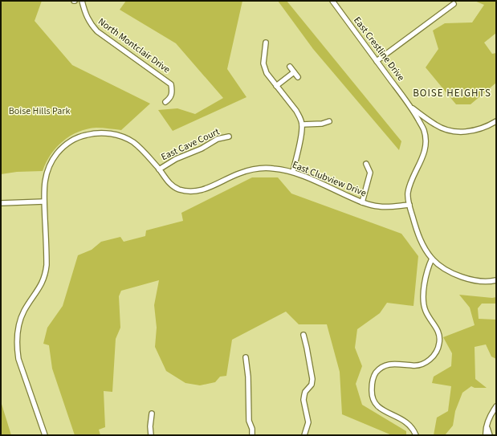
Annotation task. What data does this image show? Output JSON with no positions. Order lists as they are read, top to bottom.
{
  "streets": {
    "street": [
      "North Montclair Drive",
      "East Crestline Drive",
      "East Cave Court",
      "East Clubview Drive"
    ]
  },
  "crossings": [
    ["East Cave Court", "East Clubview Drive"]
  ],
  "districts": ["BOISE HEIGHTS"],
  "parks": ["Boise Hills Park"]
}
